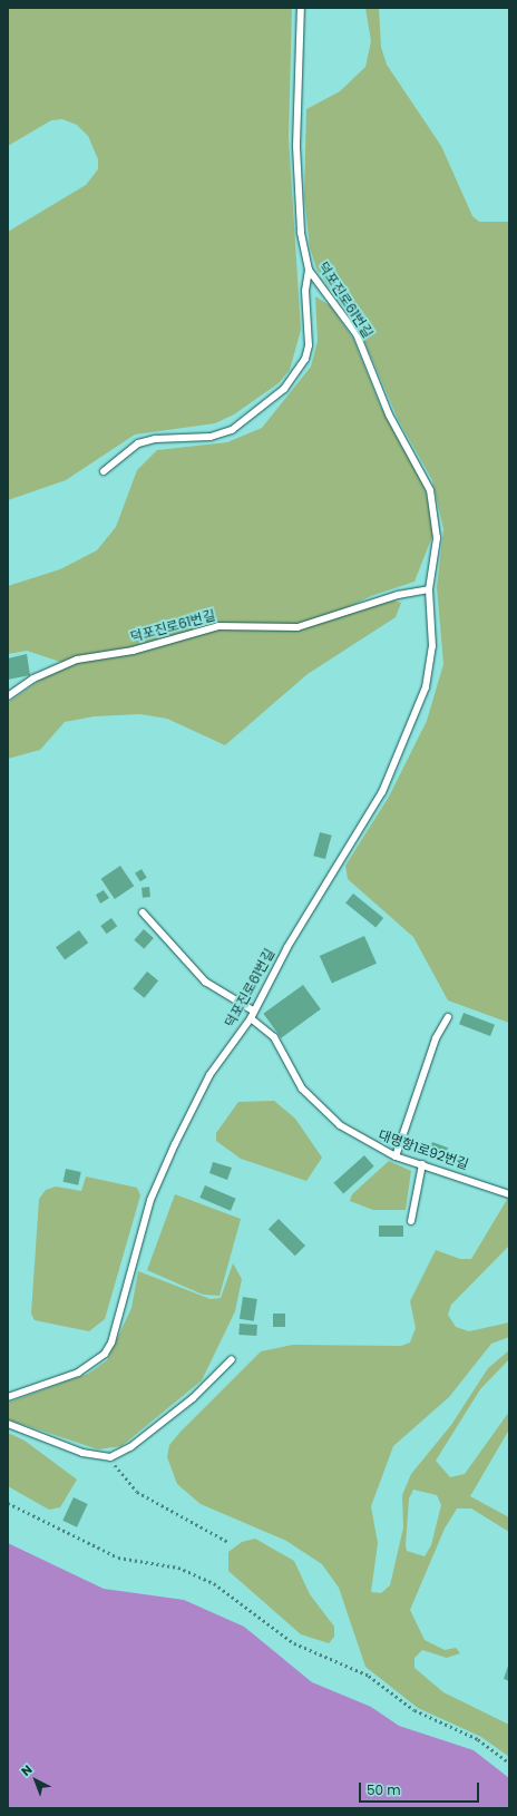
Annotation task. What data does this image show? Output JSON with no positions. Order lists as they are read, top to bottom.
{
  "streets": {
    "lane": ["덕포진로61번길", "대명항1로92번길"]
  },
  "crossings": [
    ["덕포진로61번길", "대명항1로92번길"]
  ],
  "scale_bar": "50 m",
  "north": "top left"
}
